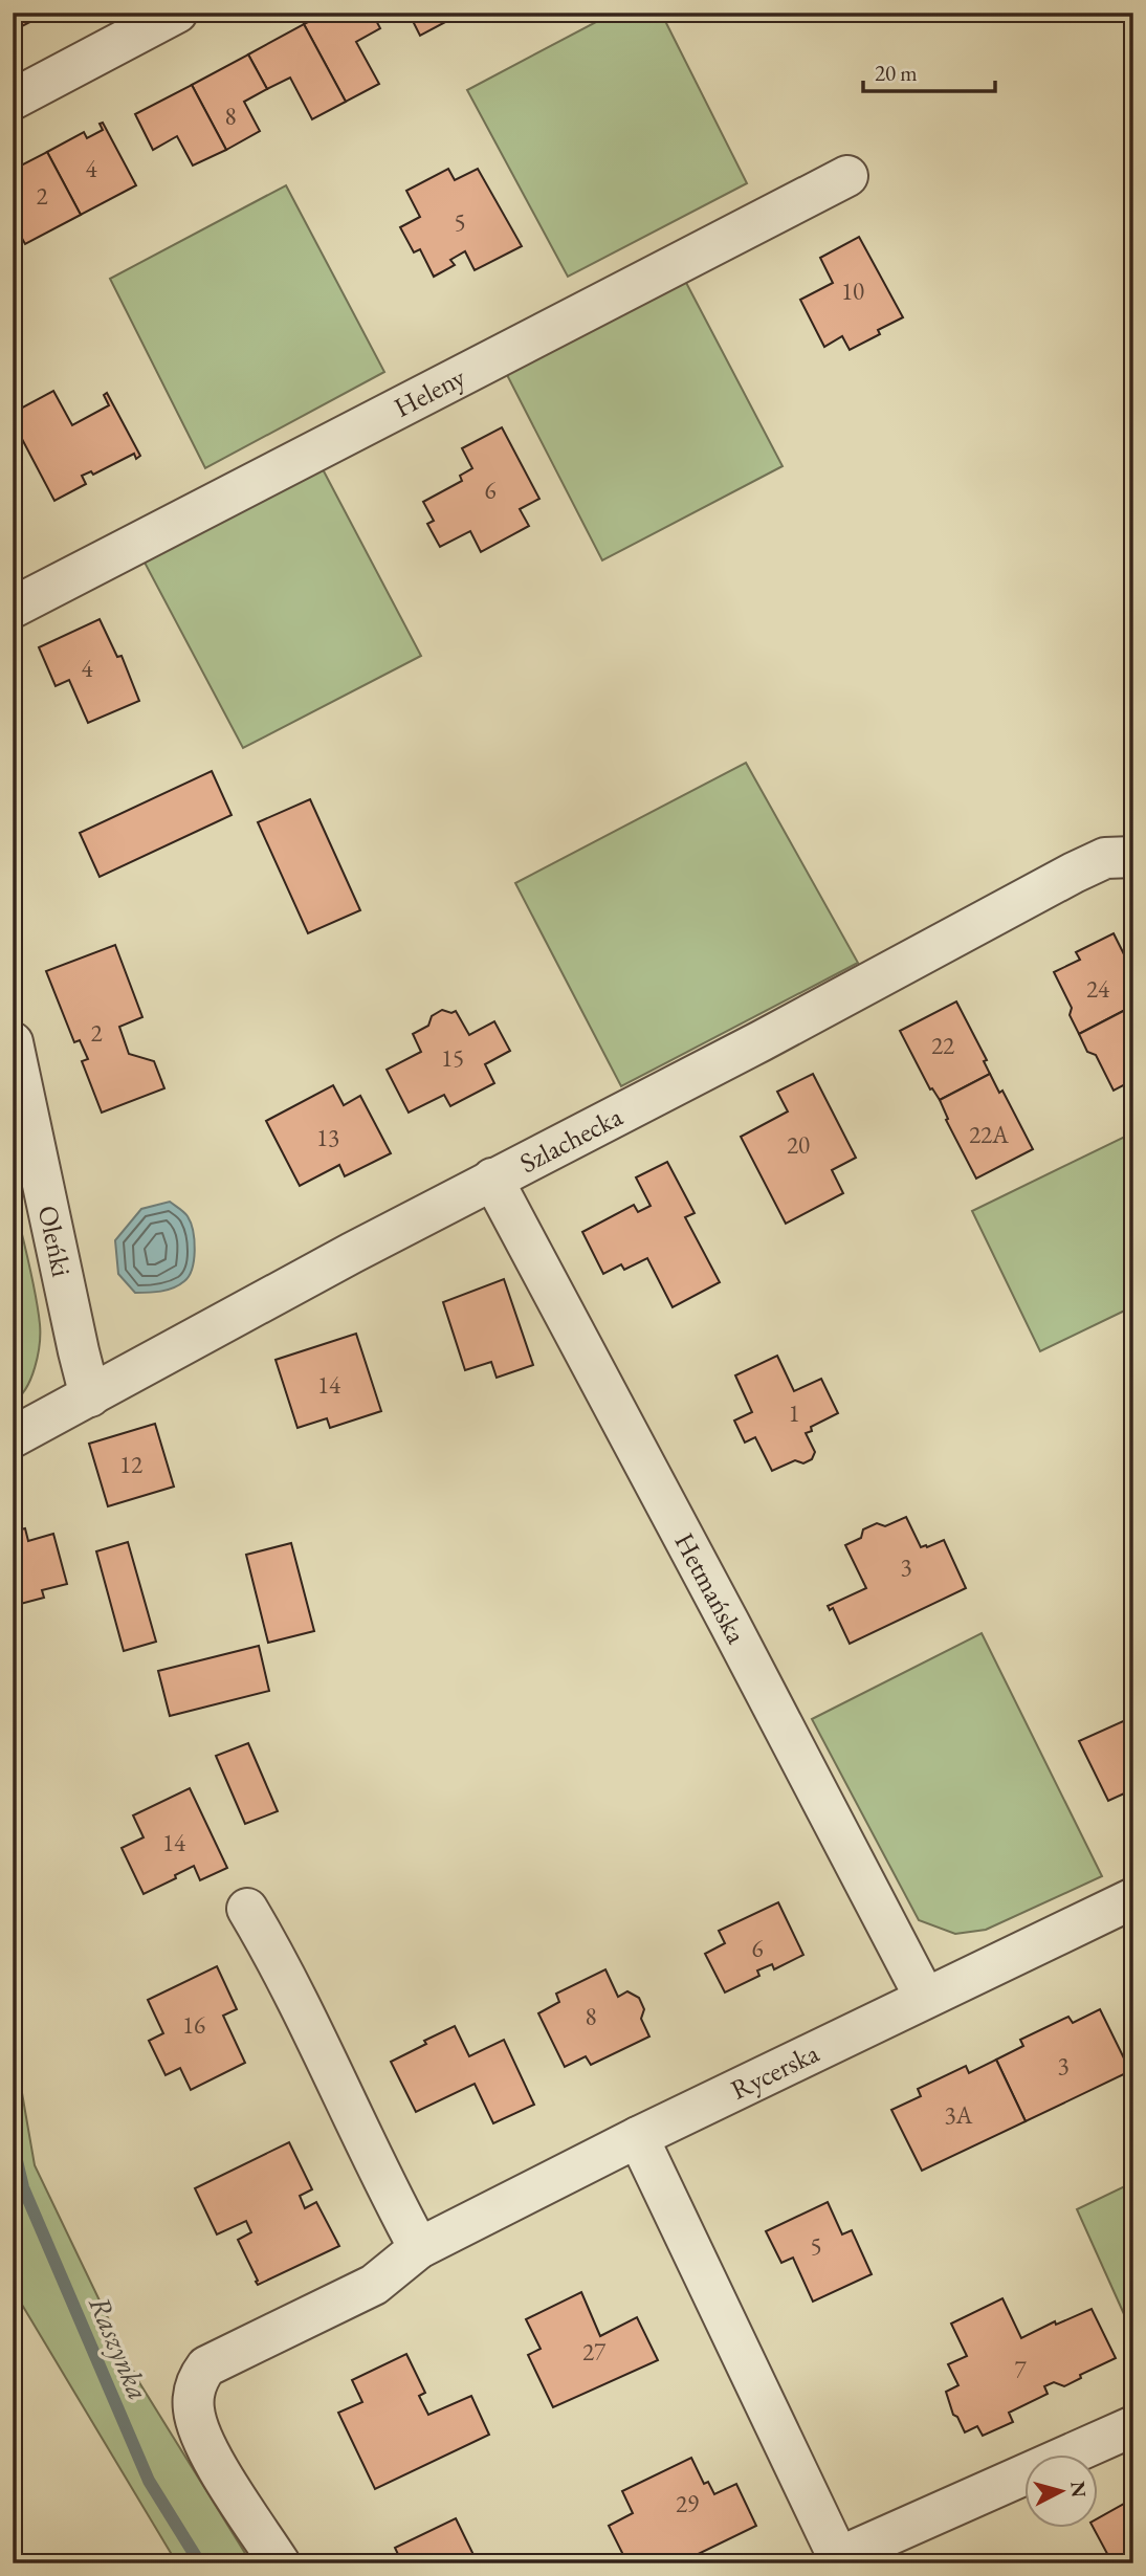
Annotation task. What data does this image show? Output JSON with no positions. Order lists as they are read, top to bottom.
{
  "streets": {
    "street": [
      "Heleny",
      "Szlachecka",
      "Oleńki",
      "Hetmańska",
      "Rycerska"
    ]
  },
  "crossings": [
    ["Szlachecka", "Oleńki"],
    ["Szlachecka", "Hetmańska"],
    ["Hetmańska", "Rycerska"]
  ],
  "water": ["Raszynka"],
  "house_numbers": [
    "8",
    "4",
    "2",
    "5",
    "10",
    "6",
    "4",
    "24",
    "2",
    "22",
    "15",
    "22A",
    "13",
    "20",
    "14",
    "1",
    "12",
    "3",
    "14",
    "6",
    "8",
    "16",
    "3",
    "3A",
    "5",
    "27",
    "7",
    "29"
  ],
  "scale_bar": "20 m",
  "north": "right"
}
